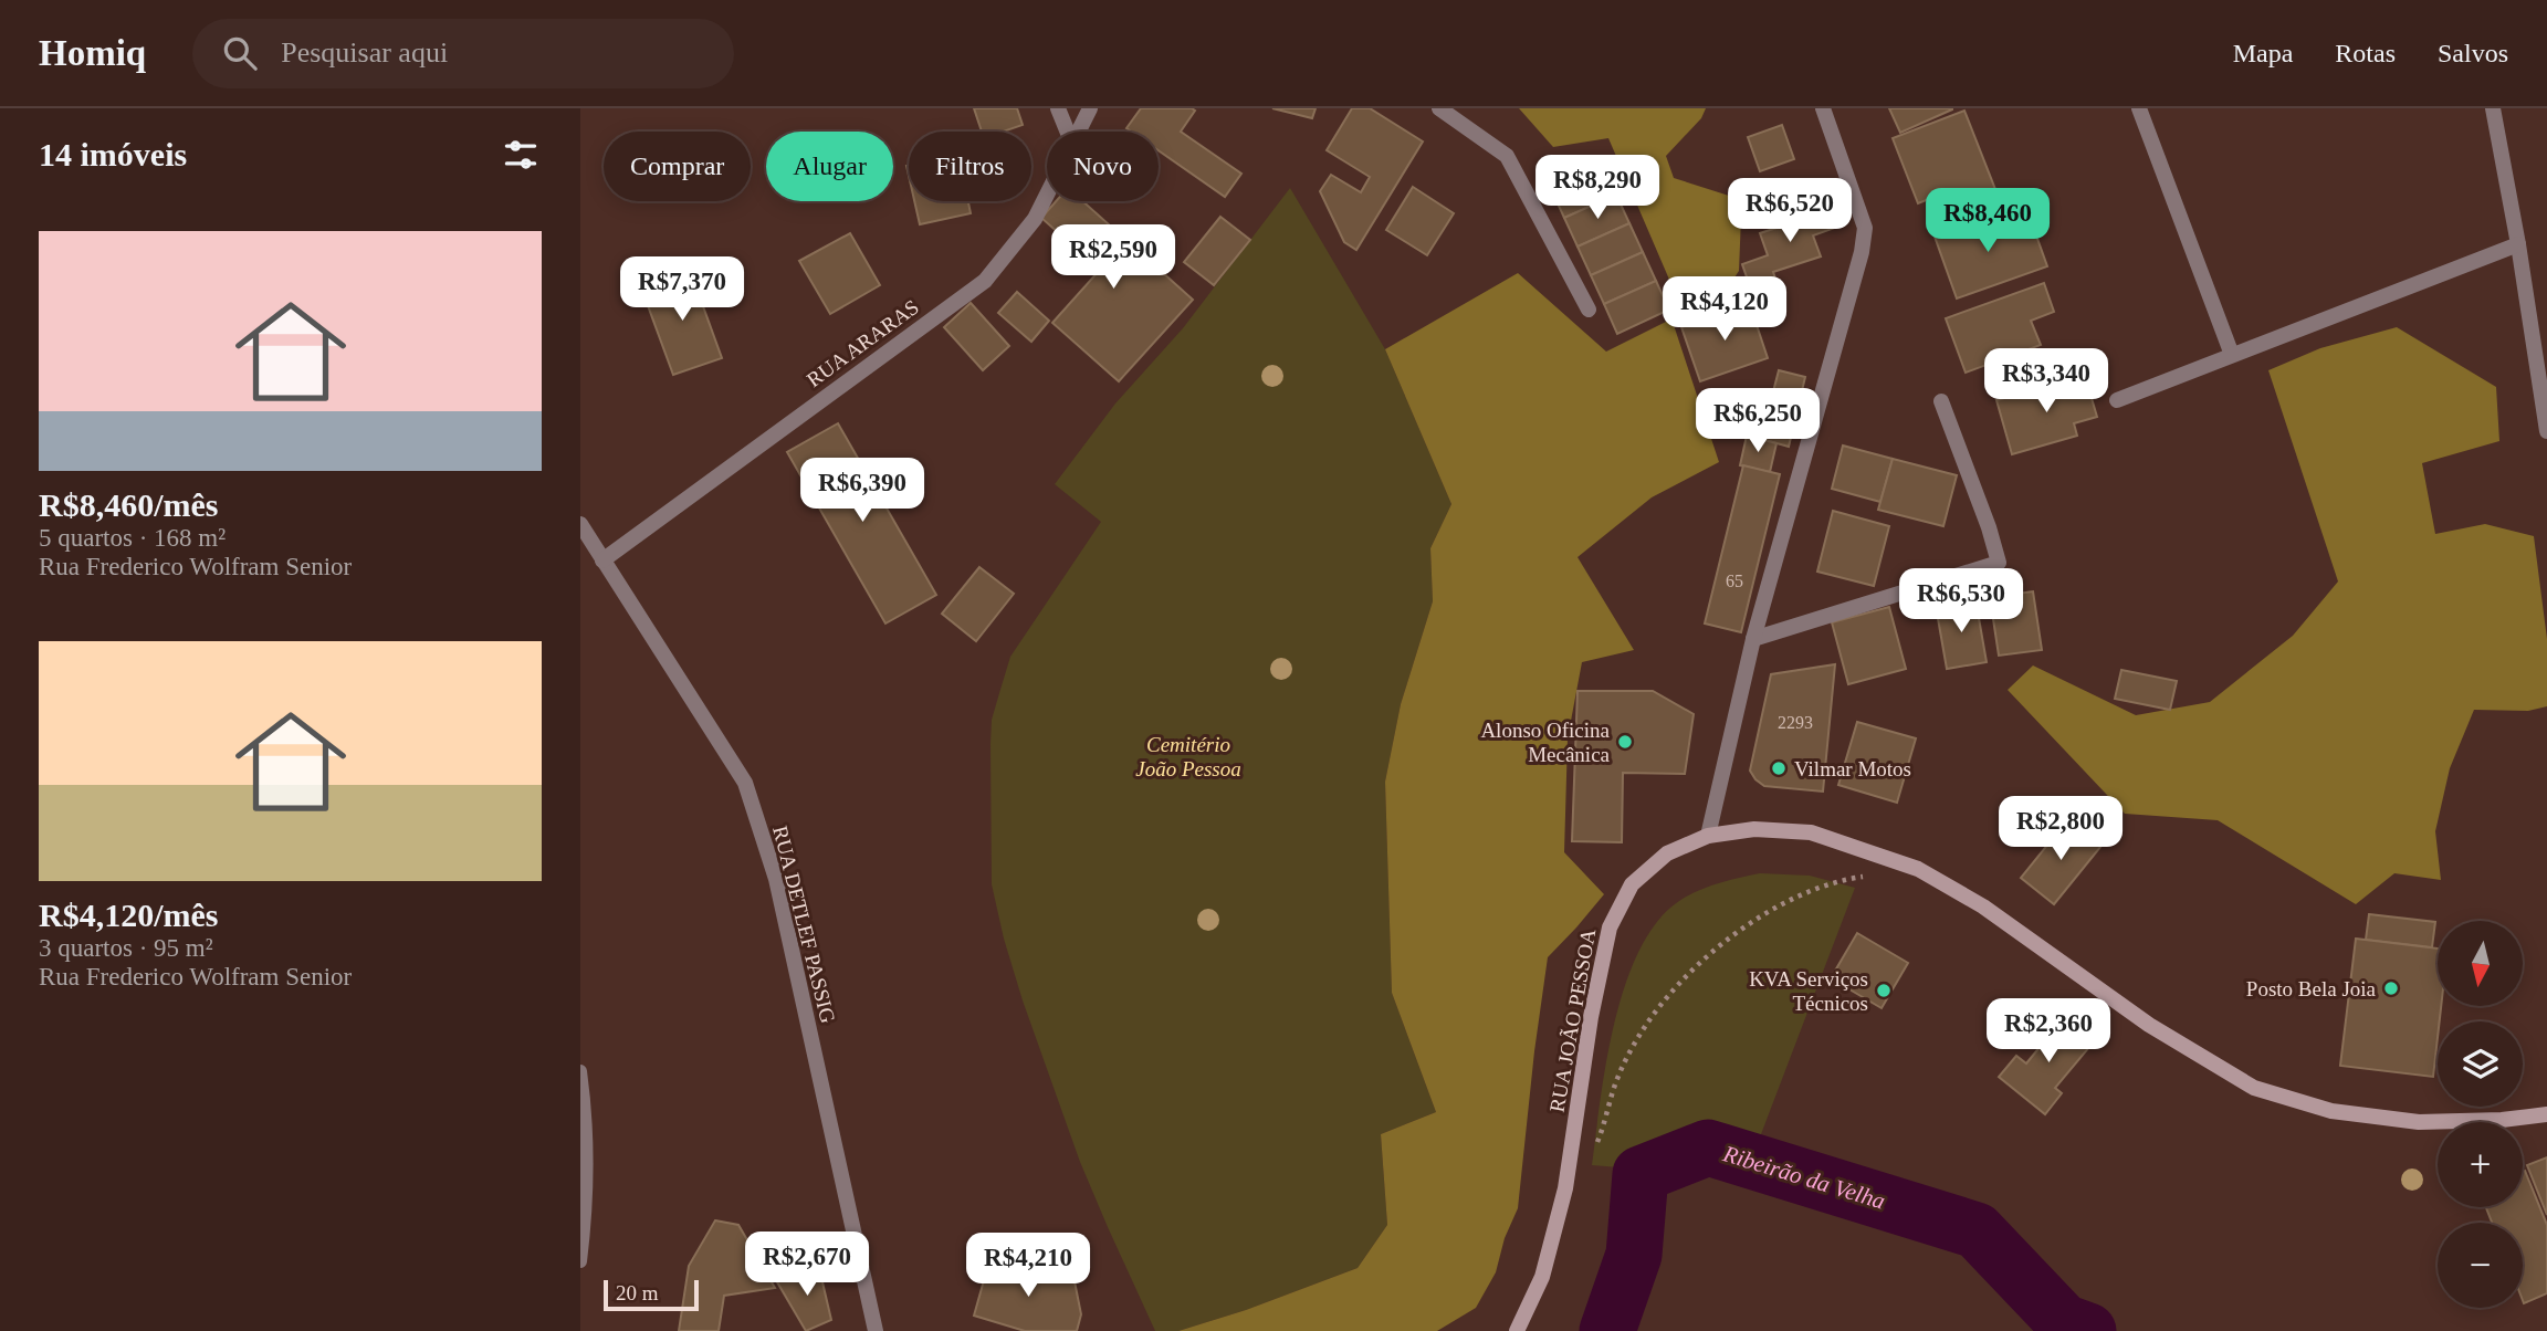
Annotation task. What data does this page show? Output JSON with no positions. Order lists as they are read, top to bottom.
{
  "streets": {
    "main road": ["RUA JOÃO PESSOA"],
    "street": ["RUA ARARAS", "RUA DETLEF PASSIG"]
  },
  "crossings": [
    ["RUA ARARAS", "RUA DETLEF PASSIG"]
  ],
  "water": ["Ribeirão da Velha"],
  "parks": ["Cemitério João Pessoa"],
  "places": [
    "Alonso Oficina Mecânica",
    "Vilmar Motos",
    "Posto Bela Joia",
    "KVA Serviços Técnicos"
  ],
  "house_numbers": ["65", "2293"],
  "scale_bar": "20 m",
  "north": "bottom",
  "page": {
    "header": "Homiq",
    "search": "Pesquisar aqui",
    "nav": ["Mapa", "Rotas", "Salvos"],
    "heading": "14 imóveis",
    "chip": [
      "Comprar",
      "Alugar",
      "Filtros",
      "Novo"
    ],
    "price": [
      "R$8,290",
      "R$6,520",
      "R$8,460",
      "R$2,590",
      "R$7,370",
      "R$4,120",
      "R$3,340",
      "R$6,250",
      "R$6,390",
      "R$6,530",
      "R$2,800",
      "R$2,360",
      "R$2,670",
      "R$4,210"
    ],
    "list": [
      {
        "name": "R$8,460/mês",
        "note": "5 quartos · 168 m² · Rua Frederico Wolfram Senior"
      },
      {
        "name": "R$4,120/mês",
        "note": "3 quartos · 95 m² · Rua Frederico Wolfram Senior"
      }
    ],
    "map_buttons": ["+", "−"],
    "scale": "20 m"
  }
}
